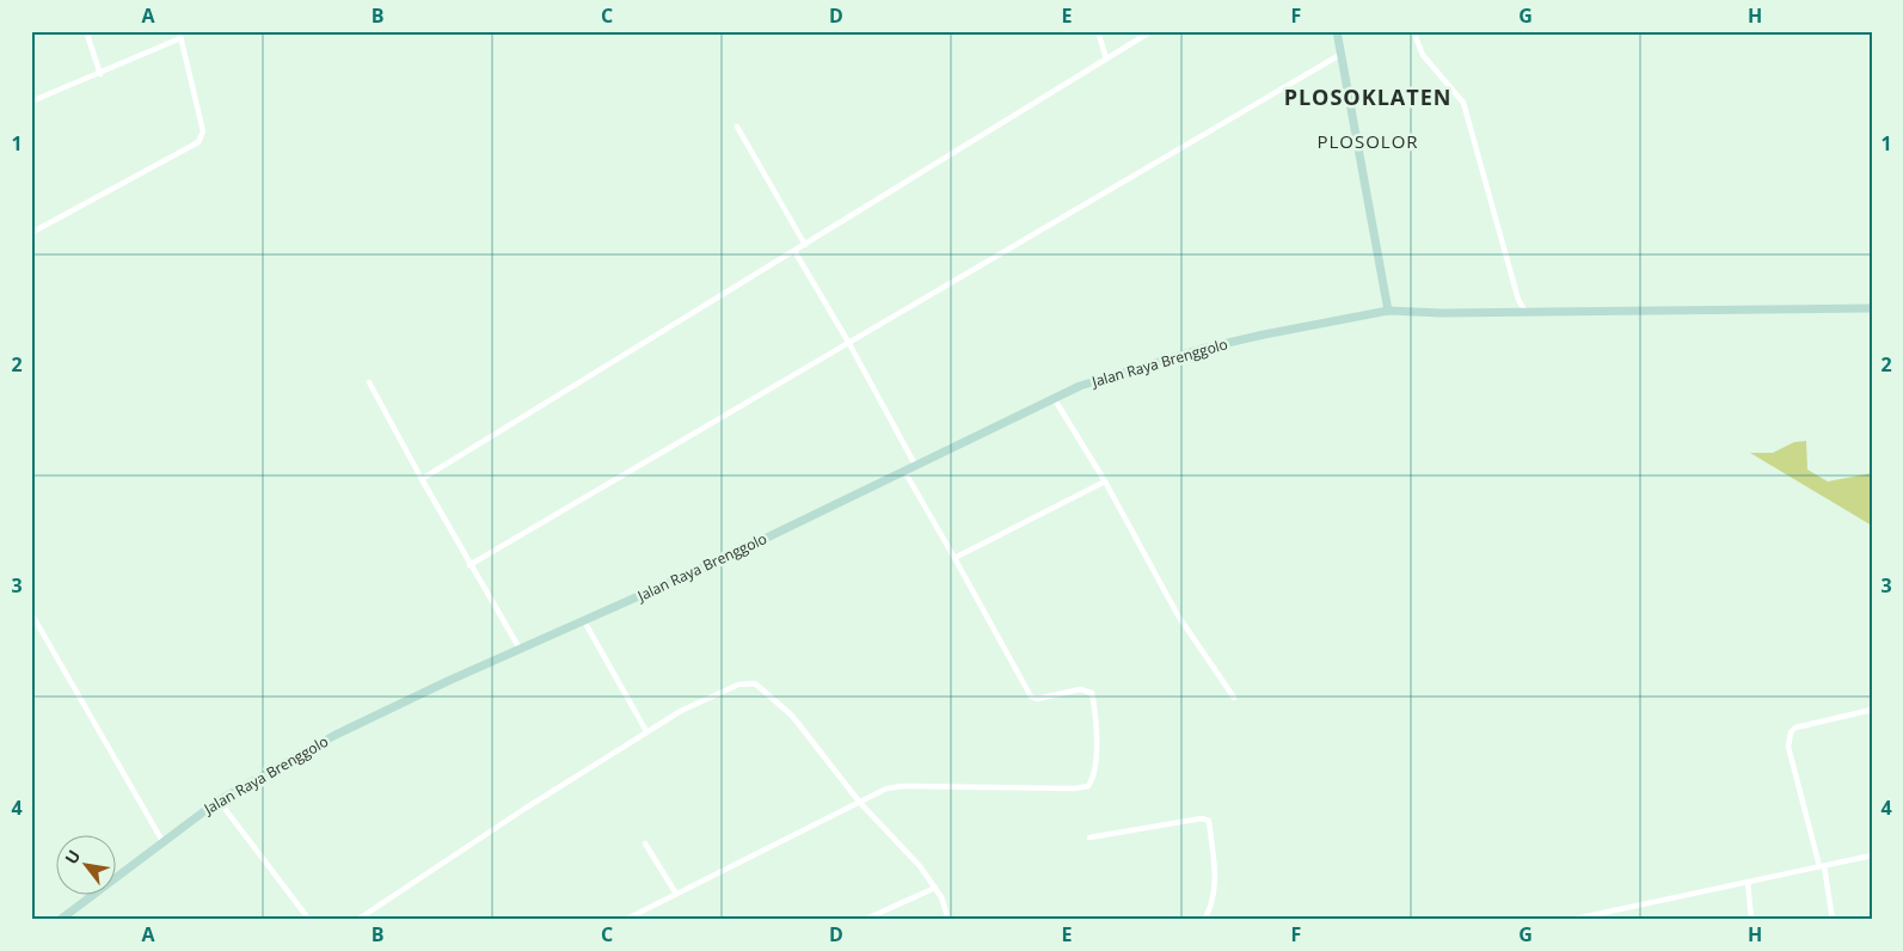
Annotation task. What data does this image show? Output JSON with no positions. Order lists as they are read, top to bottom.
{
  "streets": {
    "main road": ["Jalan Raya Brenggolo"]
  },
  "districts": ["PLOSOKLATEN", "PLOSOLOR"],
  "north": "top left",
  "grid": {
    "columns": [
      "A",
      "B",
      "C",
      "D",
      "E",
      "F",
      "G",
      "H"
    ],
    "rows": [
      "1",
      "2",
      "3",
      "4"
    ]
  }
}
